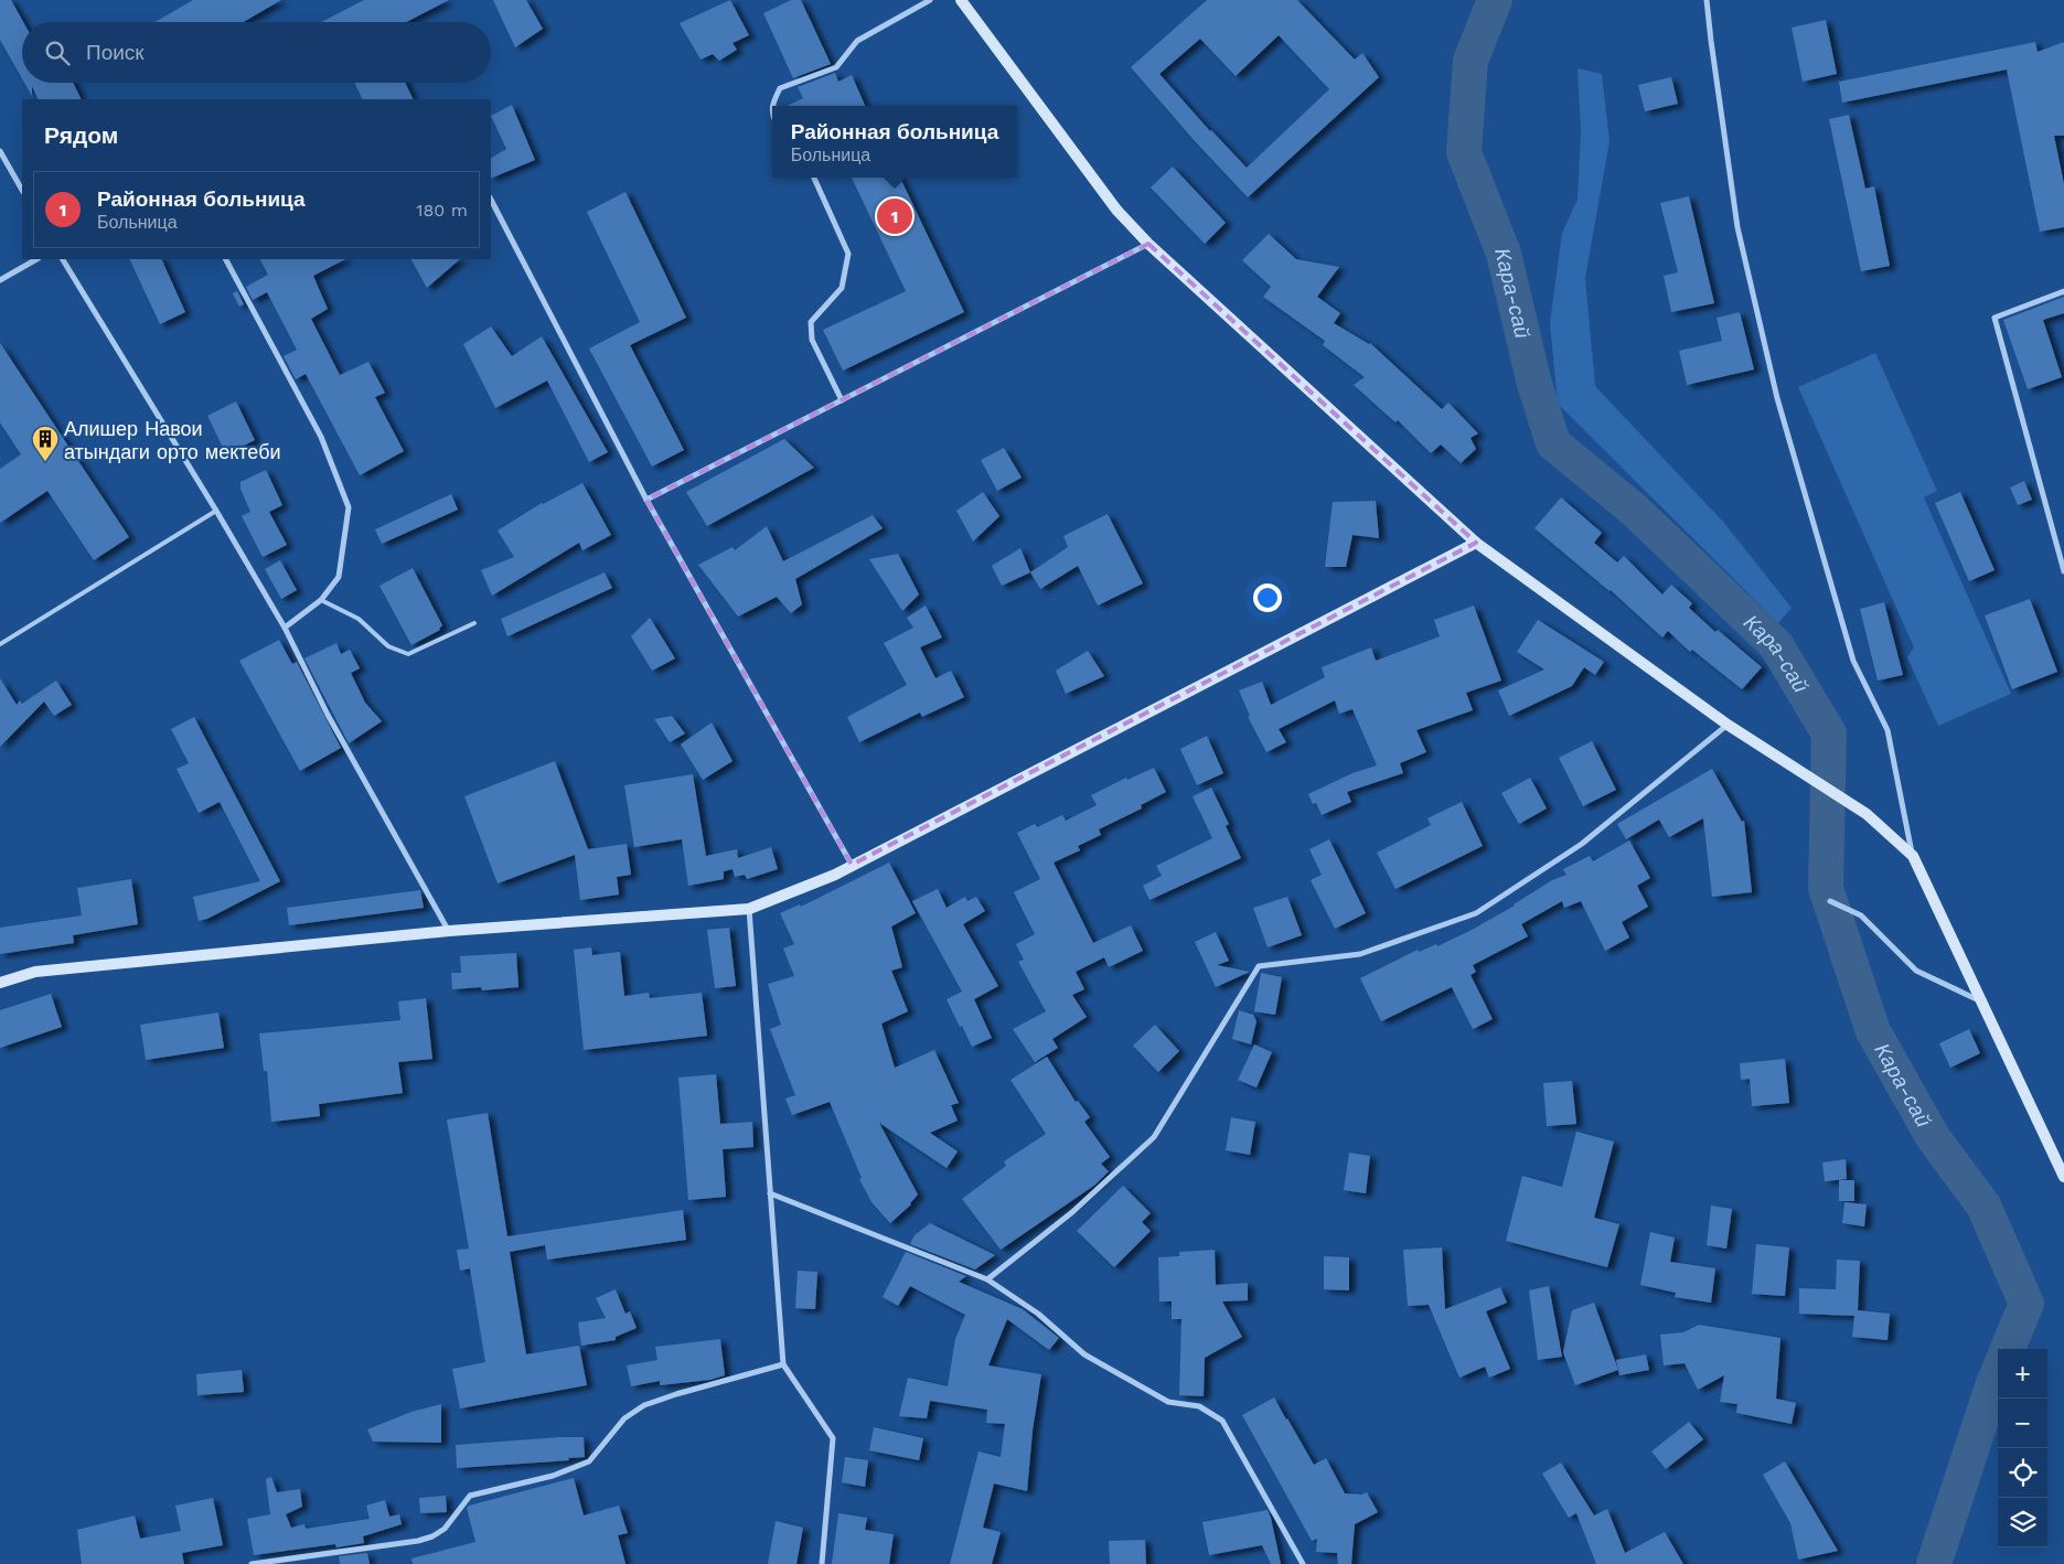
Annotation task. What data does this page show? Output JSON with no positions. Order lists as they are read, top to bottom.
{
  "water": ["Кара-сай"],
  "places": {
    "building": ["Алишер Навои атындаги орто мектеби"]
  },
  "page": {
    "search": "Поиск",
    "heading": "Рядом",
    "popup": ["Районная больница", "Больница"],
    "list": [
      {
        "mark": "1",
        "name": "Районная больница",
        "note": "Больница",
        "value": "180 m"
      }
    ],
    "pins": "1",
    "map_buttons": ["+", "−"]
  }
}
